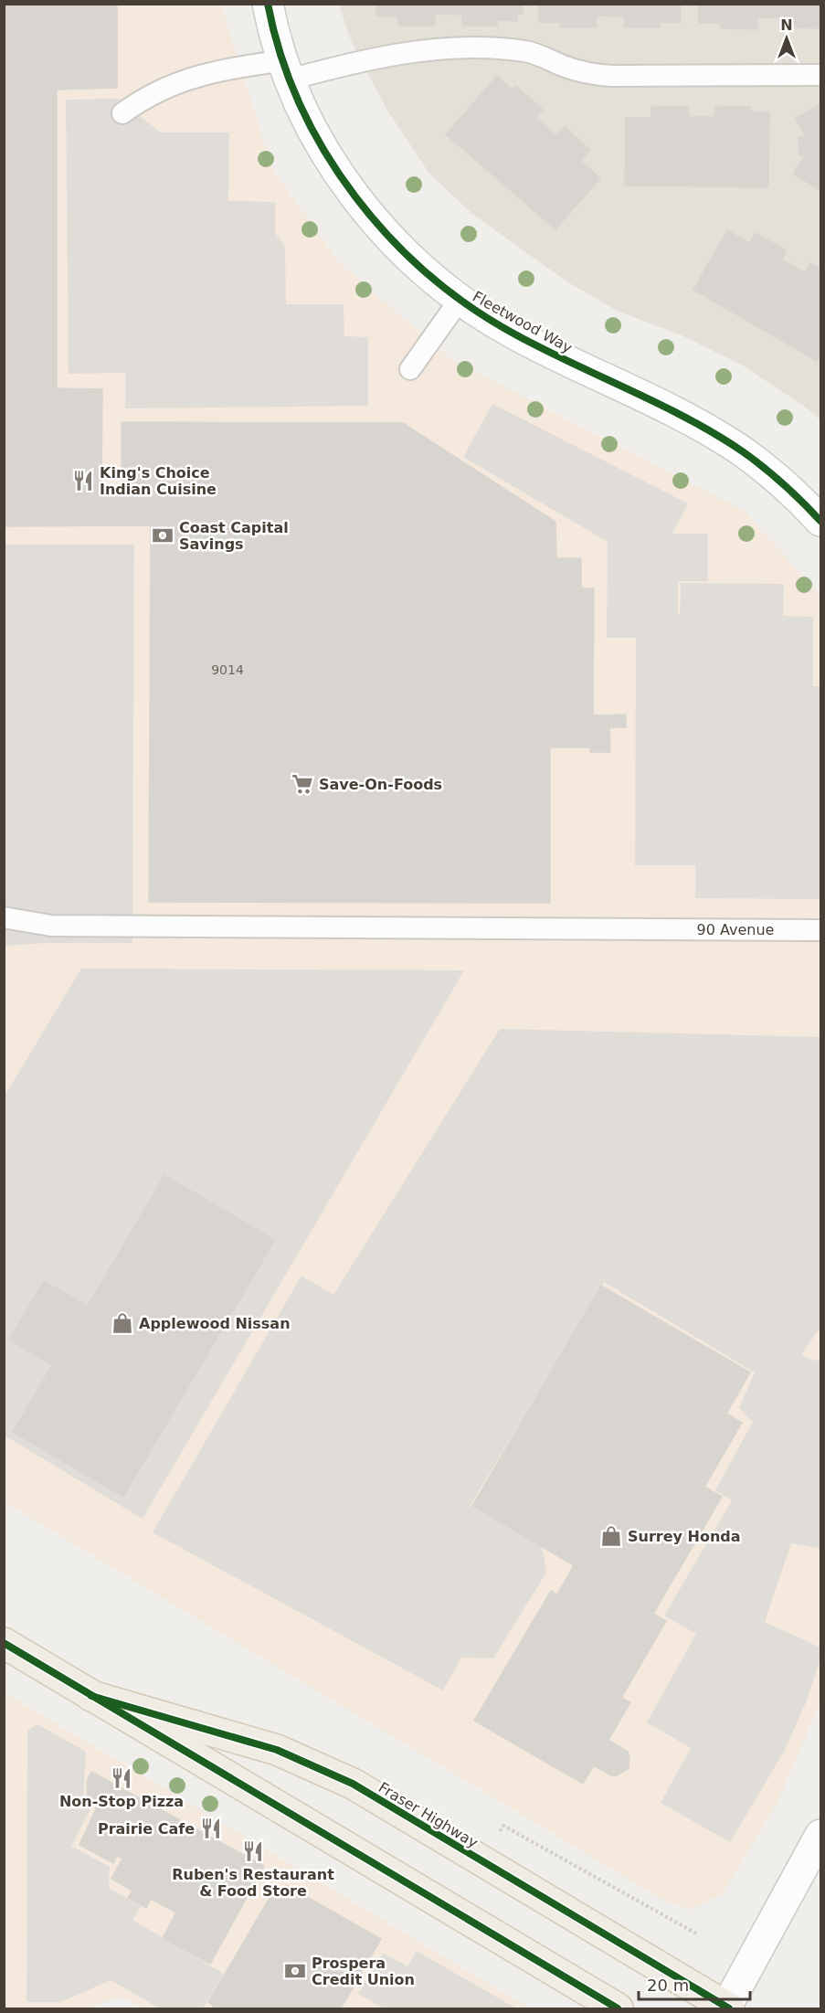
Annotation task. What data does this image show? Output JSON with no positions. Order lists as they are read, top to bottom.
{
  "streets": {
    "main road": ["Fraser Highway"],
    "street": ["Fleetwood Way"],
    "lane": ["90 Avenue"]
  },
  "places": {
    "restaurant": [
      "King's Choice Indian Cuisine",
      "Non-Stop Pizza",
      "Prairie Cafe",
      "Ruben's Restaurant & Food Store"
    ],
    "bank": ["Coast Capital Savings", "Prospera Credit Union"],
    "supermarket": ["Save-On-Foods"],
    "shop": ["Applewood Nissan", "Surrey Honda"]
  },
  "house_numbers": ["9014"],
  "scale_bar": "20 m",
  "north": "top"
}
